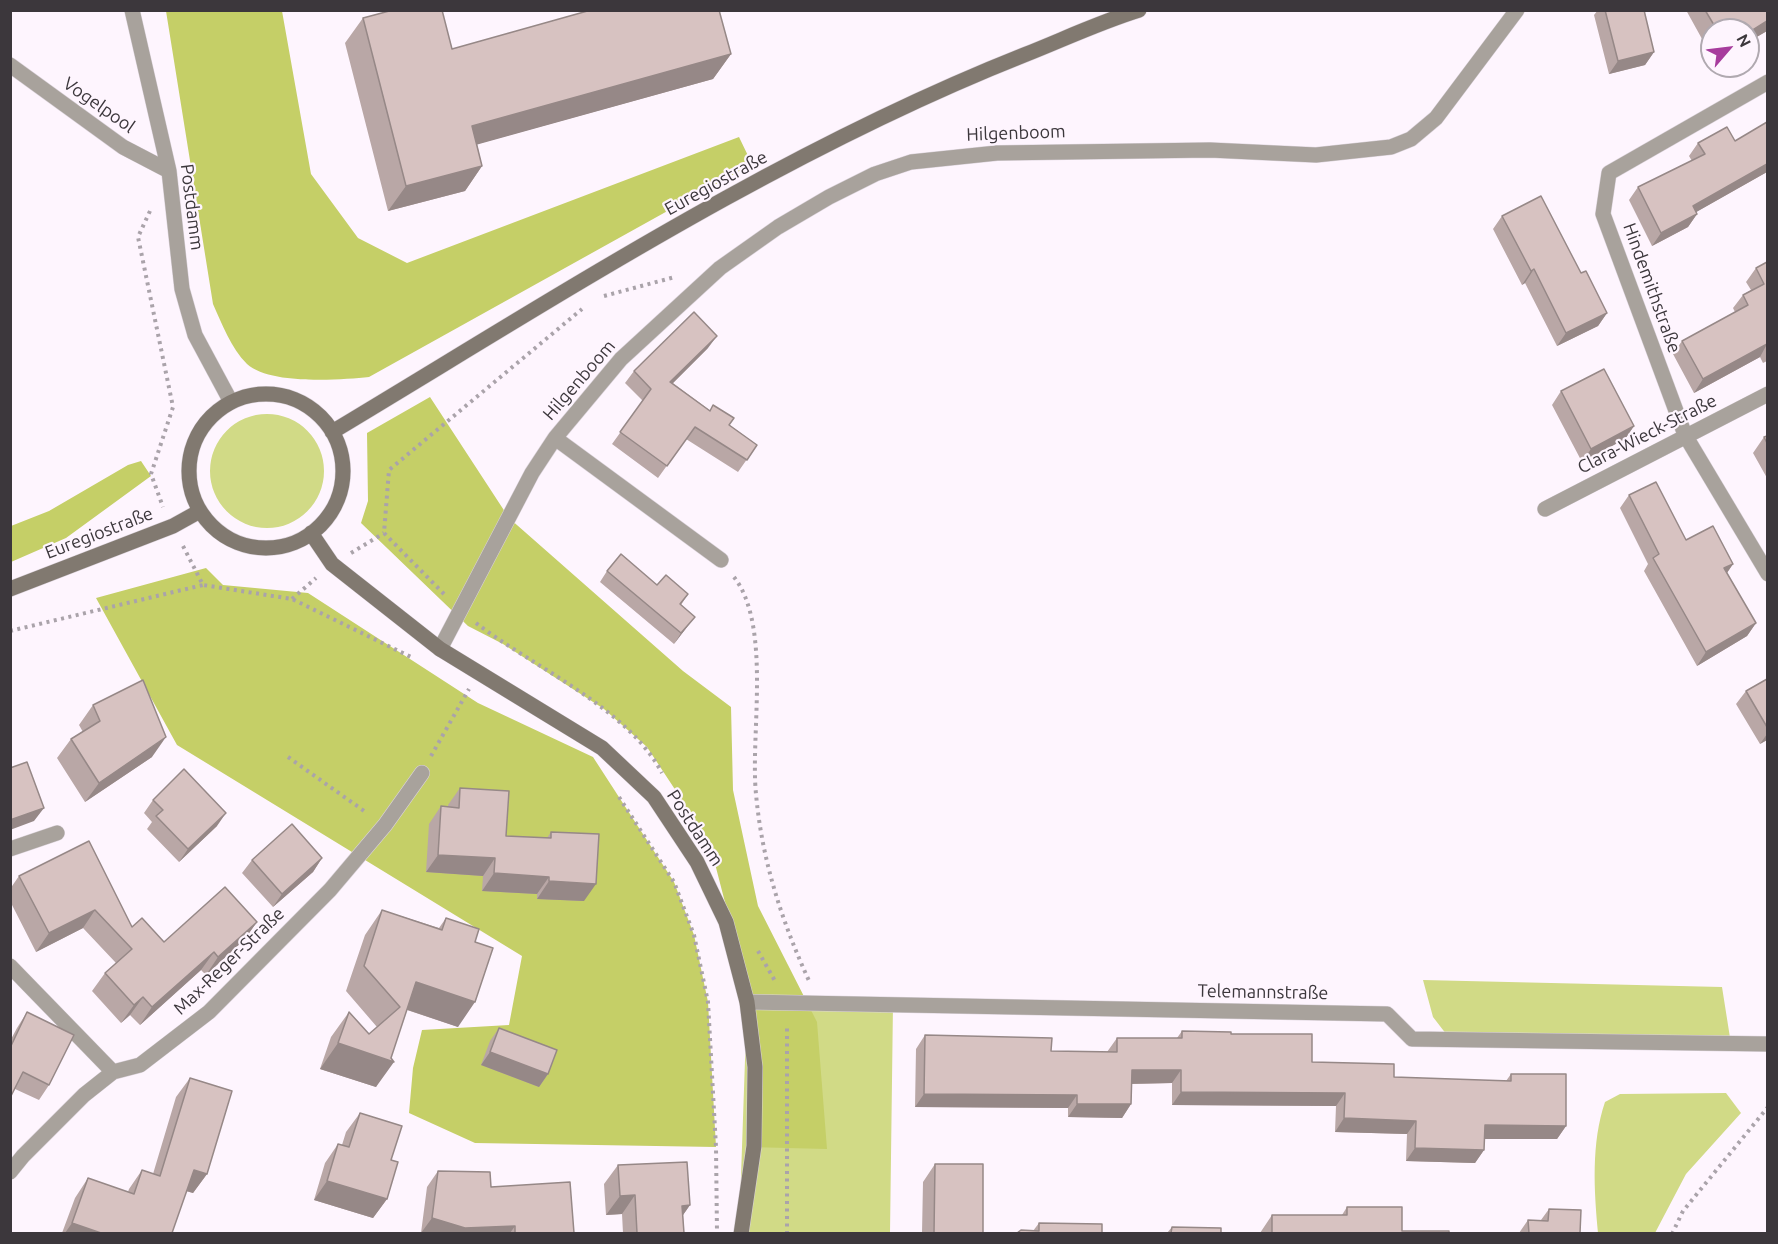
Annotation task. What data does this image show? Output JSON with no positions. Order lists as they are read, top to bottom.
{
  "streets": {
    "main road": ["Euregiostraße", "Postdamm"],
    "street": [
      "Vogelpool",
      "Hilgenboom",
      "Hindemithstraße",
      "Clara-Wieck-Straße",
      "Max-Reger-Straße",
      "Telemannstraße"
    ]
  },
  "crossings": [
    ["Vogelpool", "Postdamm"],
    ["Hilgenboom", "Postdamm"],
    ["Euregiostraße", "Postdamm"],
    ["Postdamm", "Telemannstraße"],
    ["Hindemithstraße", "Clara-Wieck-Straße"]
  ],
  "north": "top right"
}
